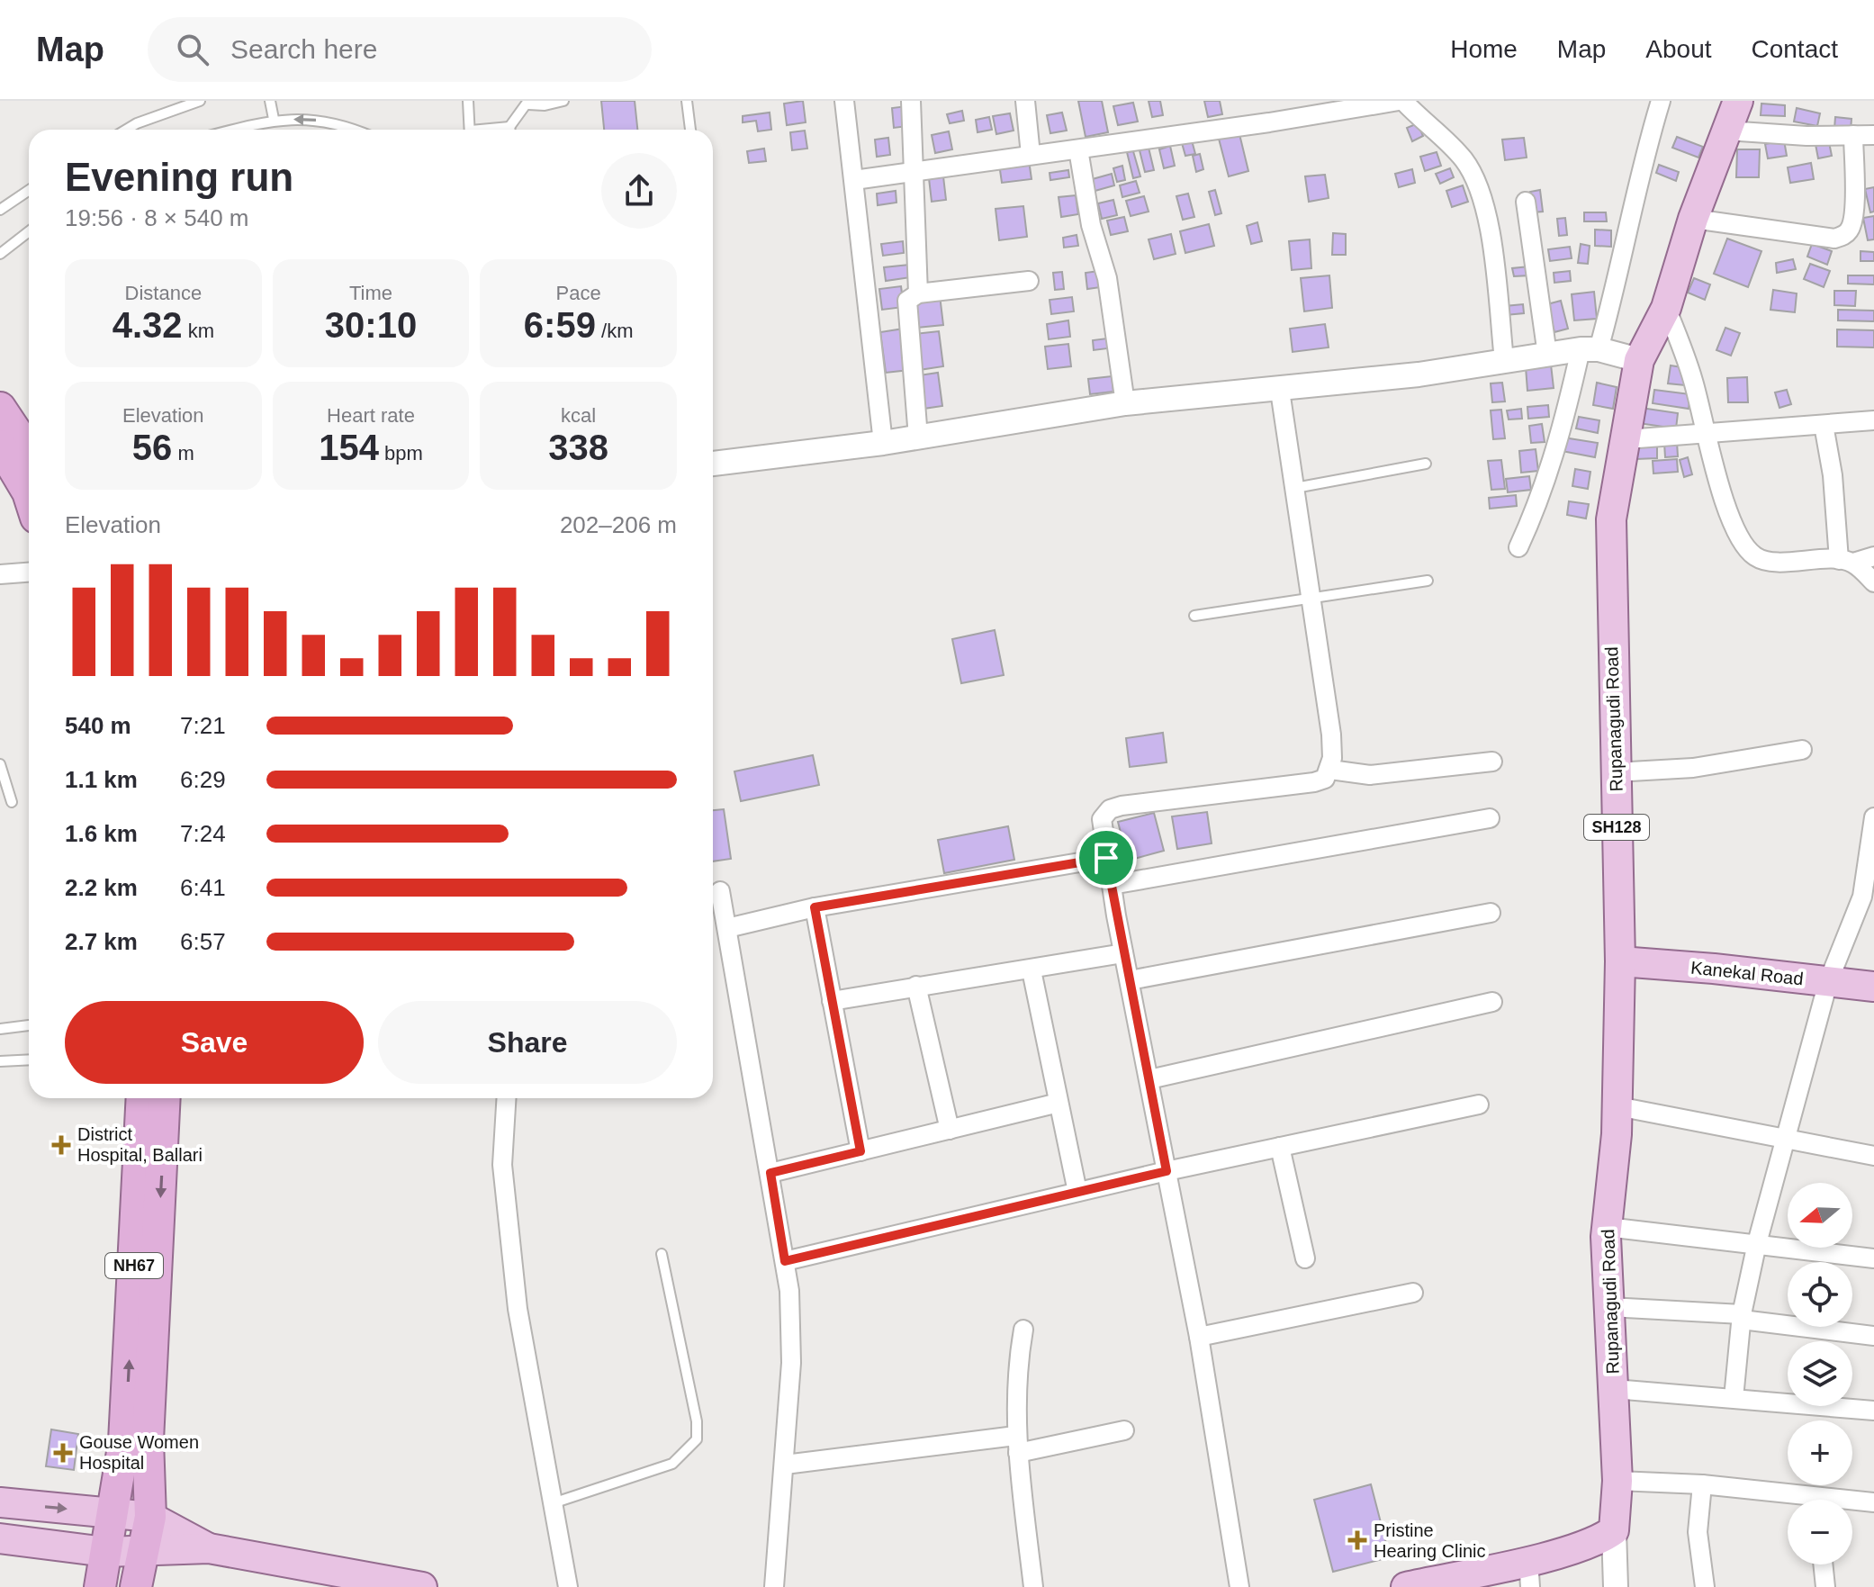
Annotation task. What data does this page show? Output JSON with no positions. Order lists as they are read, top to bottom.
{
  "streets": {
    "highway": ["NH67"],
    "main road": ["Rupanagudi Road", "SH128", "Kanekal Road"]
  },
  "crossings": [
    ["Rupanagudi Road", "SH128"],
    ["Rupanagudi Road", "Kanekal Road"]
  ],
  "places": {
    "health": ["District Hospital, Ballari", "Gouse Women Hospital", "Pristine Hearing Clinic"]
  },
  "north": "left",
  "page": {
    "header": "Map",
    "search": "Search here",
    "nav": [
      "Home",
      "Map",
      "About",
      "Contact"
    ],
    "heading": ["Evening run", "19:56 · 8 × 540 m"],
    "stats": [
      ["Distance", "4.32 km"],
      ["Time", "30:10"],
      ["Pace", "6:59 /km"],
      ["Elevation", "56 m"],
      ["Heart rate", "154 bpm"],
      ["kcal", "338"]
    ],
    "chart": ["Elevation", "202–206 m"],
    "list": [
      {
        "name": "540 m",
        "note": "7:21"
      },
      {
        "name": "1.1 km",
        "note": "6:29"
      },
      {
        "name": "1.6 km",
        "note": "7:24"
      },
      {
        "name": "2.2 km",
        "note": "6:41"
      },
      {
        "name": "2.7 km",
        "note": "6:57"
      }
    ],
    "buttons": ["Save", "Share"],
    "map_buttons": ["+", "−"]
  }
}
